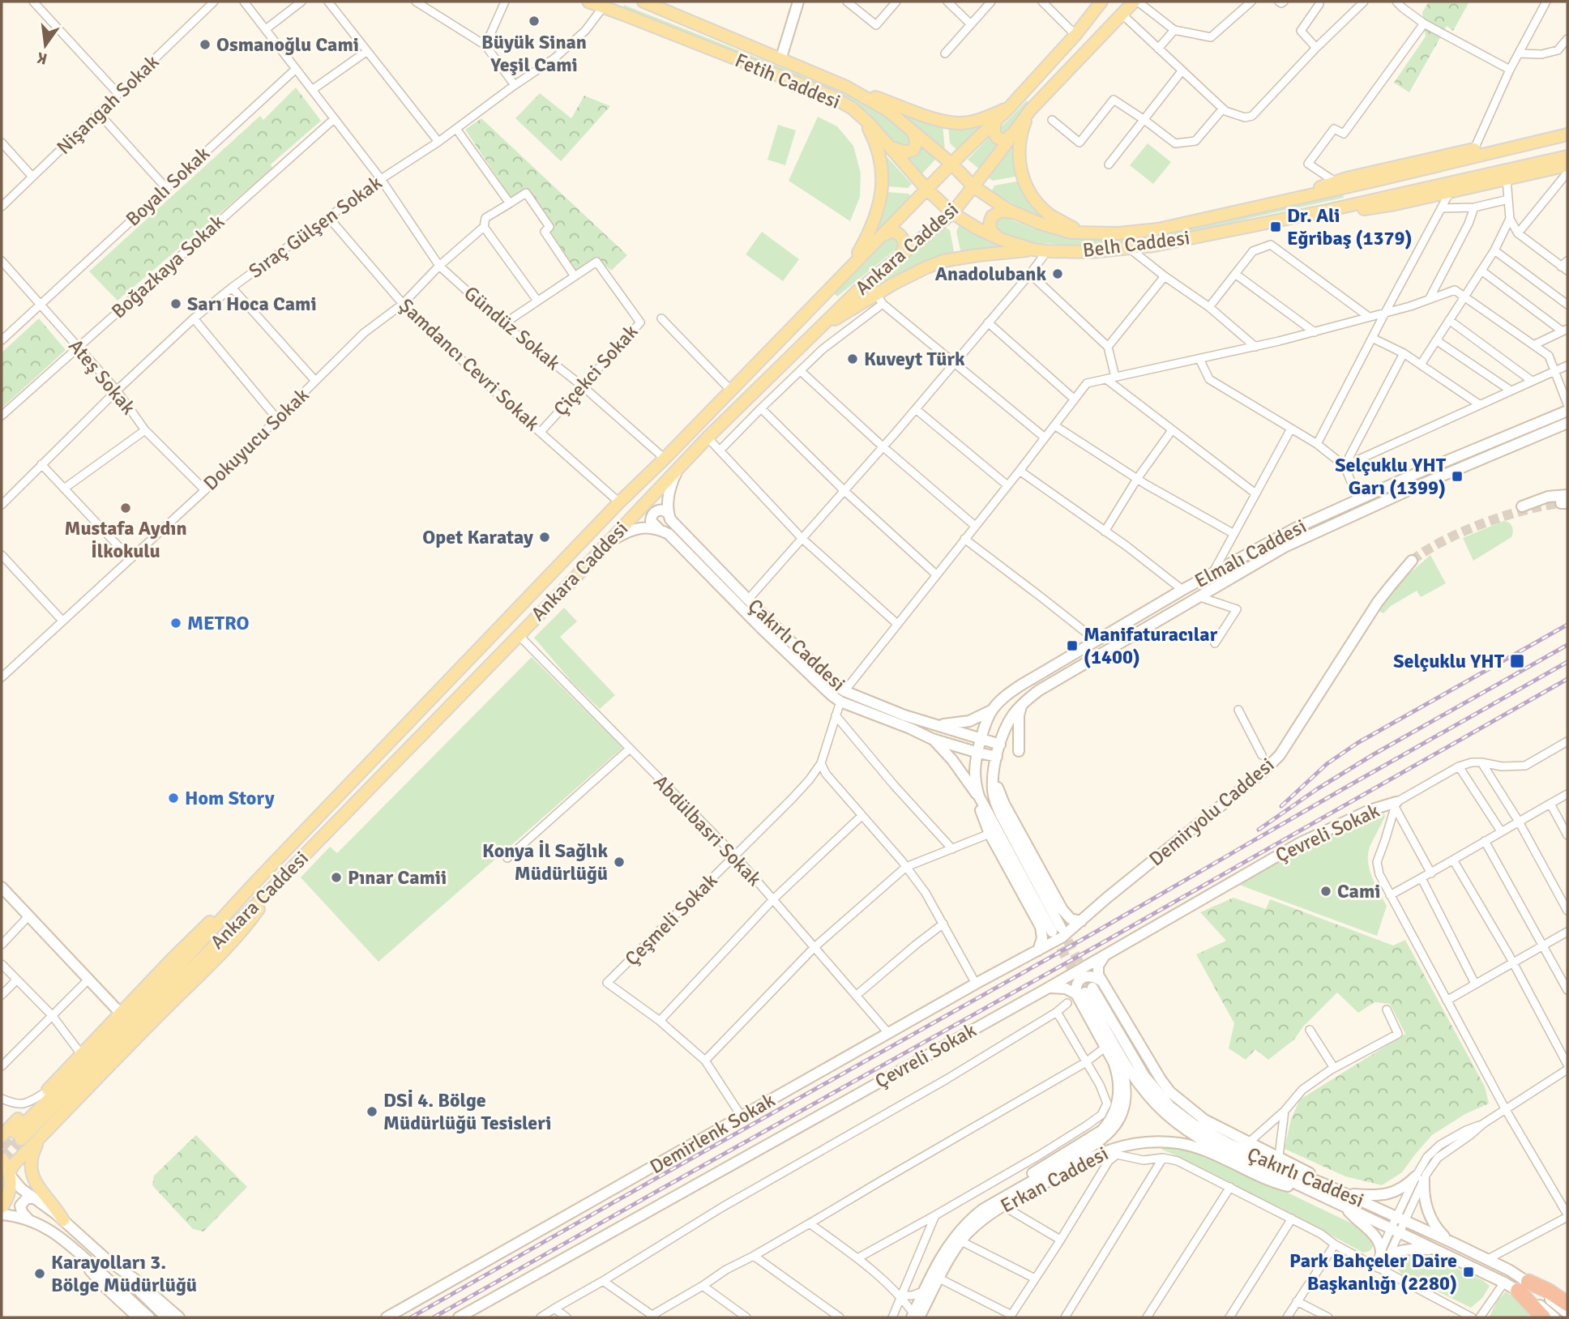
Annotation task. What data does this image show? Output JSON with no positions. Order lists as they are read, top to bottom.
{
  "streets": {
    "main road": [
      "Fetih Caddesi",
      "Belh Caddesi",
      "Ankara Caddesi",
      "Elmalı Caddesi",
      "Çakırlı Caddesi",
      "Demiryolu Caddesi",
      "Çevreli Sokak",
      "Demirlenk Sokak",
      "Erkan Caddesi"
    ],
    "street": [
      "Nişangah Sokak",
      "Boyalı Sokak",
      "Sıraç Gülşen Sokak",
      "Boğazkaya Sokak",
      "Gündüz Sokak",
      "Şamdancı Cevri Sokak",
      "Çiçekci Sokak",
      "Ateş Sokak",
      "Dokuyucu Sokak",
      "Abdülbasri Sokak",
      "Çeşmeli Sokak"
    ]
  },
  "crossings": [
    ["Fetih Caddesi", "Sıraç Gülşen Sokak"],
    ["Fetih Caddesi", "Belh Caddesi"],
    ["Fetih Caddesi", "Ankara Caddesi"],
    ["Boyalı Sokak", "Gündüz Sokak"],
    ["Boyalı Sokak", "Ateş Sokak"],
    ["Sıraç Gülşen Sokak", "Gündüz Sokak"],
    ["Sıraç Gülşen Sokak", "Şamdancı Cevri Sokak"],
    ["Sıraç Gülşen Sokak", "Ateş Sokak"],
    ["Belh Caddesi", "Ankara Caddesi"],
    ["Ankara Caddesi", "Gündüz Sokak"],
    ["Ankara Caddesi", "Şamdancı Cevri Sokak"],
    ["Ankara Caddesi", "Abdülbasri Sokak"],
    ["Boğazkaya Sokak", "Gündüz Sokak"],
    ["Boğazkaya Sokak", "Ateş Sokak"],
    ["Gündüz Sokak", "Çiçekci Sokak"],
    ["Gündüz Sokak", "Dokuyucu Sokak"],
    ["Şamdancı Cevri Sokak", "Çiçekci Sokak"],
    ["Şamdancı Cevri Sokak", "Dokuyucu Sokak"],
    ["Ateş Sokak", "Dokuyucu Sokak"],
    ["Elmalı Caddesi", "Çakırlı Caddesi"],
    ["Çakırlı Caddesi", "Çeşmeli Sokak"],
    ["Çakırlı Caddesi", "Erkan Caddesi"],
    ["Demiryolu Caddesi", "Demirlenk Sokak"],
    ["Abdülbasri Sokak", "Çeşmeli Sokak"],
    ["Abdülbasri Sokak", "Demirlenk Sokak"],
    ["Çeşmeli Sokak", "Demirlenk Sokak"]
  ],
  "places": {
    "other": [
      "Büyük Sinan Yeşil Cami",
      "Osmanoğlu Cami",
      "Anadolubank",
      "Sarı Hoca Cami",
      "Kuveyt Türk",
      "Mustafa Aydın İlkokulu",
      "Opet Karatay",
      "METRO",
      "Hom Story",
      "Konya İl Sağlık Müdürlüğü",
      "Pınar Camii",
      "Cami",
      "DSİ 4. Bölge Müdürlüğü Tesisleri",
      "Karayolları 3. Bölge Müdürlüğü"
    ],
    "transit": [
      "Dr. Ali Eğribaş (1379)",
      "Selçuklu YHT Garı (1399)",
      "Manifaturacılar (1400)",
      "Selçuklu YHT",
      "Park Bahçeler Dai̇re Başkanlığı (2280)"
    ]
  },
  "north": "bottom"
}
